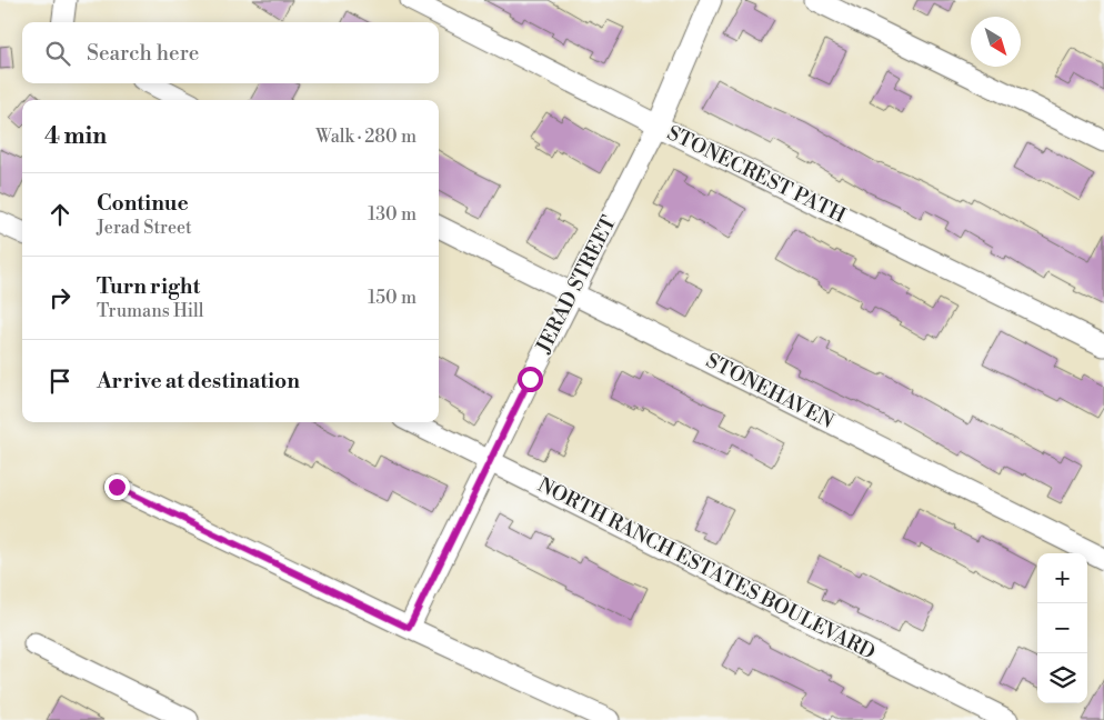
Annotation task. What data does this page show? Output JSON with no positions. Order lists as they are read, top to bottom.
{
  "streets": {
    "street": [
      "STONECREST PATH",
      "JERAD STREET",
      "STONEHAVEN",
      "NORTH RANCH ESTATES BOULEVARD"
    ]
  },
  "crossings": [
    ["STONECREST PATH", "JERAD STREET"],
    ["JERAD STREET", "STONEHAVEN"],
    ["JERAD STREET", "NORTH RANCH ESTATES BOULEVARD"]
  ],
  "north": "bottom right",
  "page": {
    "search": "Search here",
    "heading": ["4 min", "Walk · 280 m"],
    "list": [
      ["Continue", "Jerad Street", "130 m"],
      ["Turn right", "Trumans Hill", "150 m"],
      "Arrive at destination"
    ],
    "map_buttons": ["+", "−"]
  }
}
